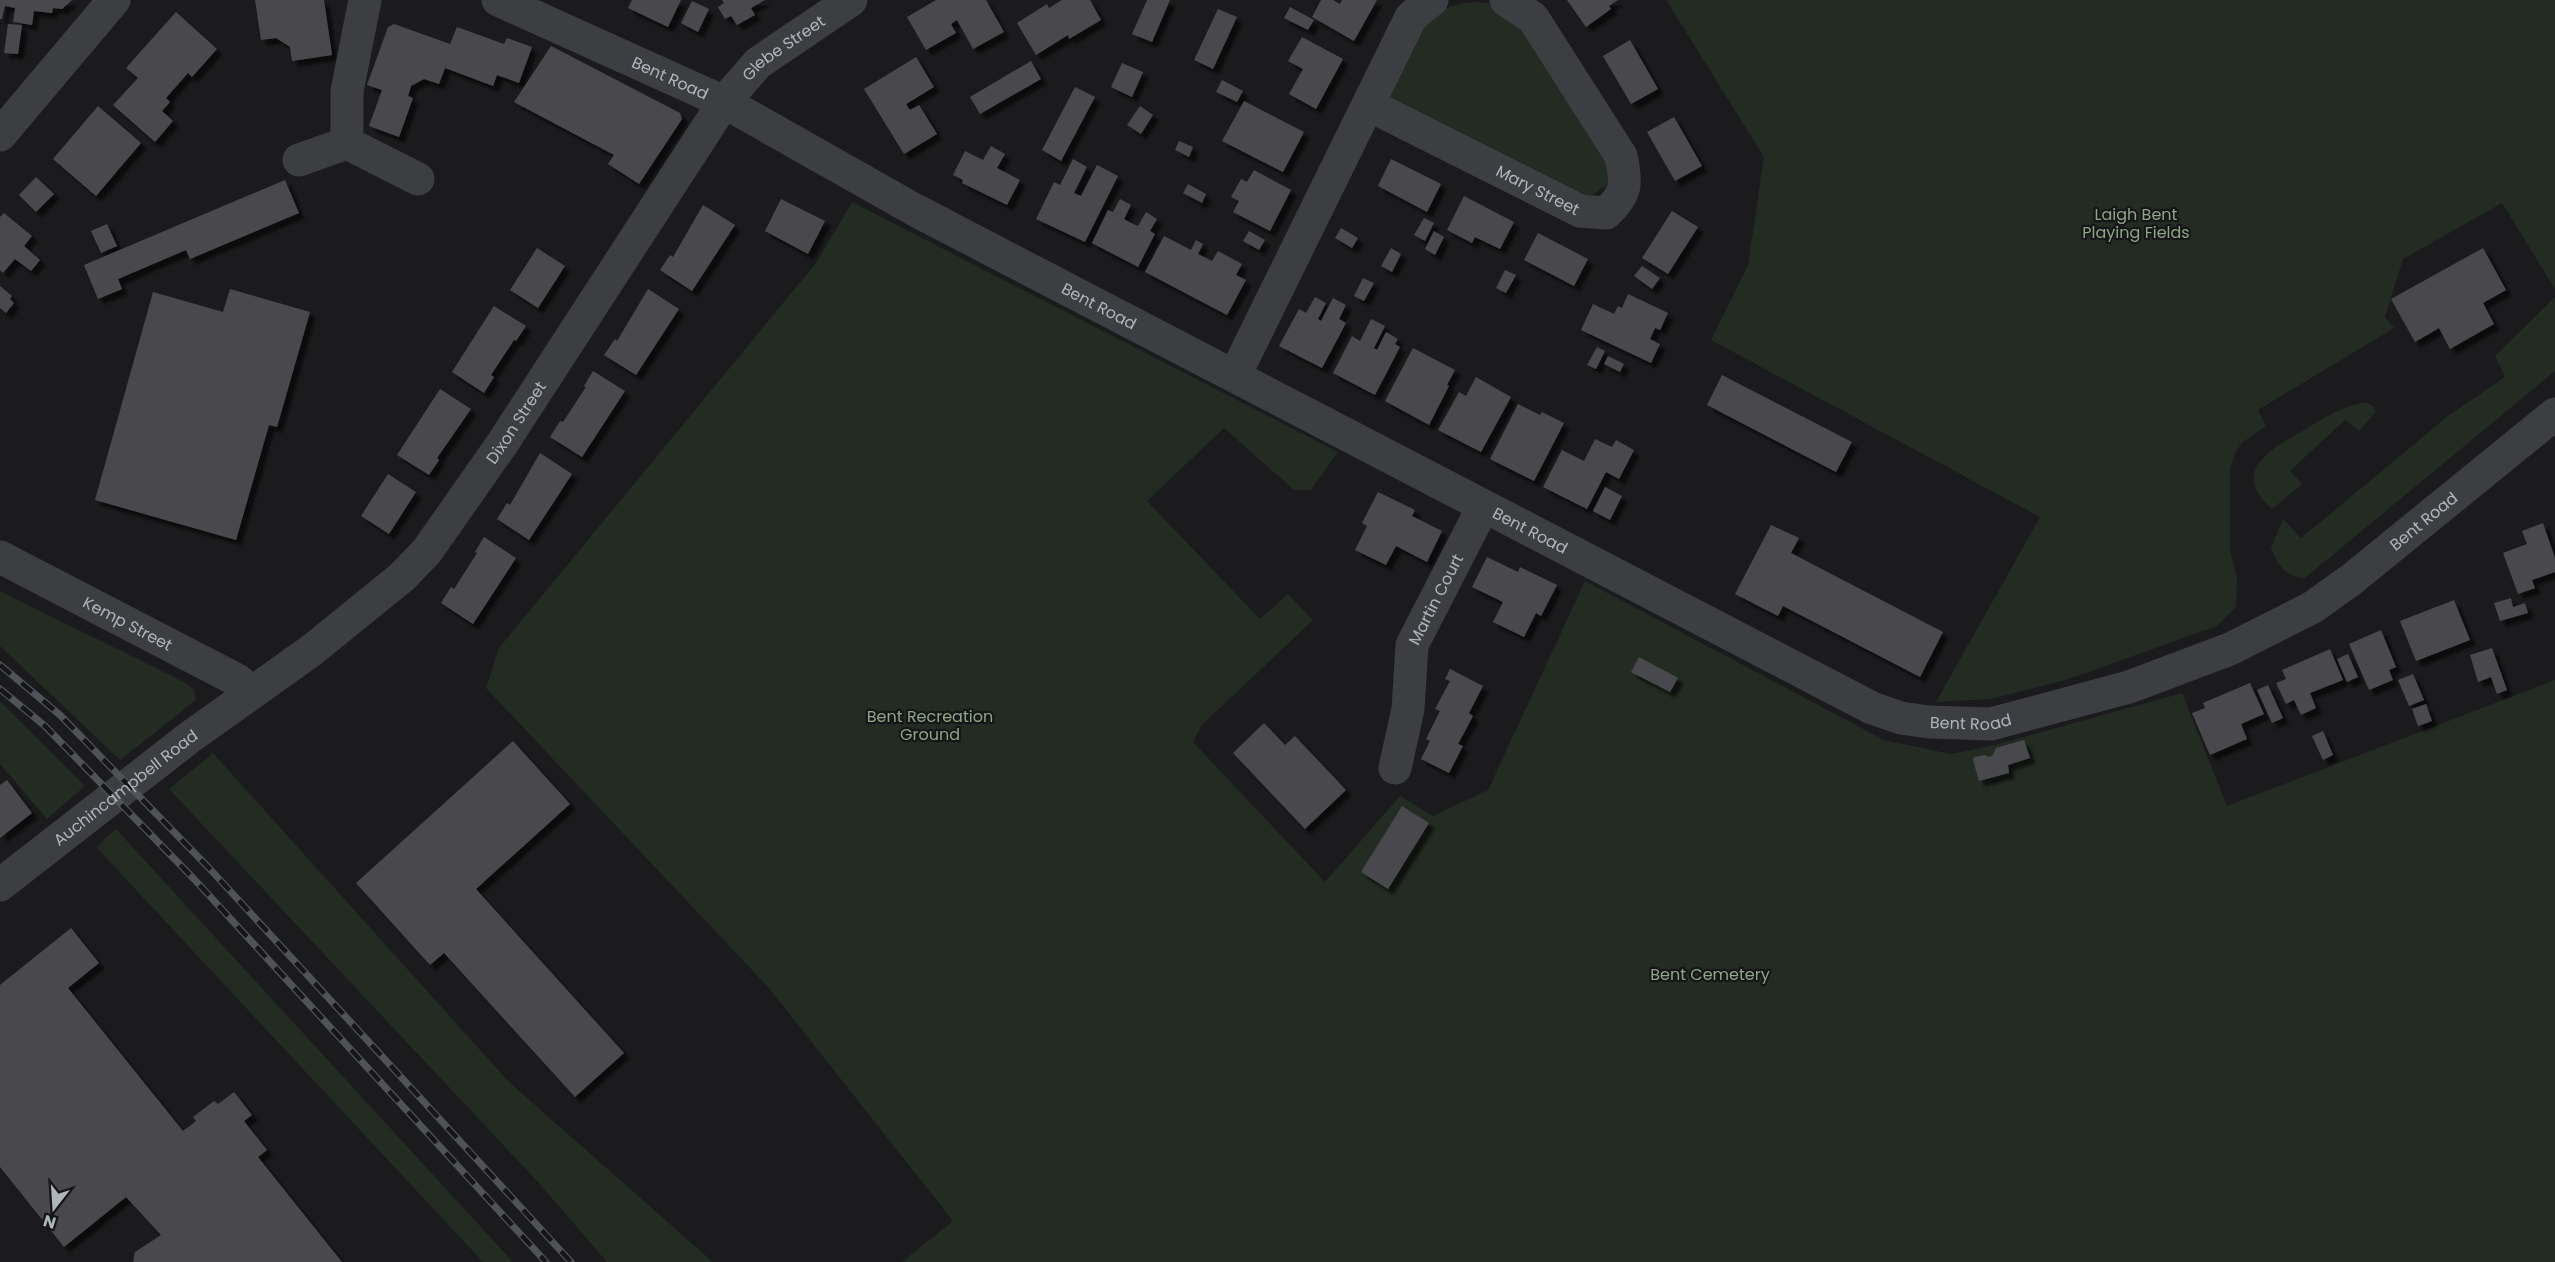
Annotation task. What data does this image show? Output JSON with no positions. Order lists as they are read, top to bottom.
{
  "streets": {
    "street": [
      "Glebe Street",
      "Bent Road",
      "Mary Street",
      "Dixon Street",
      "Martin Court",
      "Kemp Street",
      "Auchincampbell Road"
    ]
  },
  "crossings": [
    ["Glebe Street", "Bent Road"],
    ["Glebe Street", "Dixon Street"],
    ["Bent Road", "Dixon Street"],
    ["Bent Road", "Martin Court"],
    ["Dixon Street", "Kemp Street"],
    ["Dixon Street", "Auchincampbell Road"],
    ["Kemp Street", "Auchincampbell Road"]
  ],
  "parks": ["Laigh Bent Playing Fields", "Bent Recreation Ground", "Bent Cemetery"],
  "north": "bottom"
}
